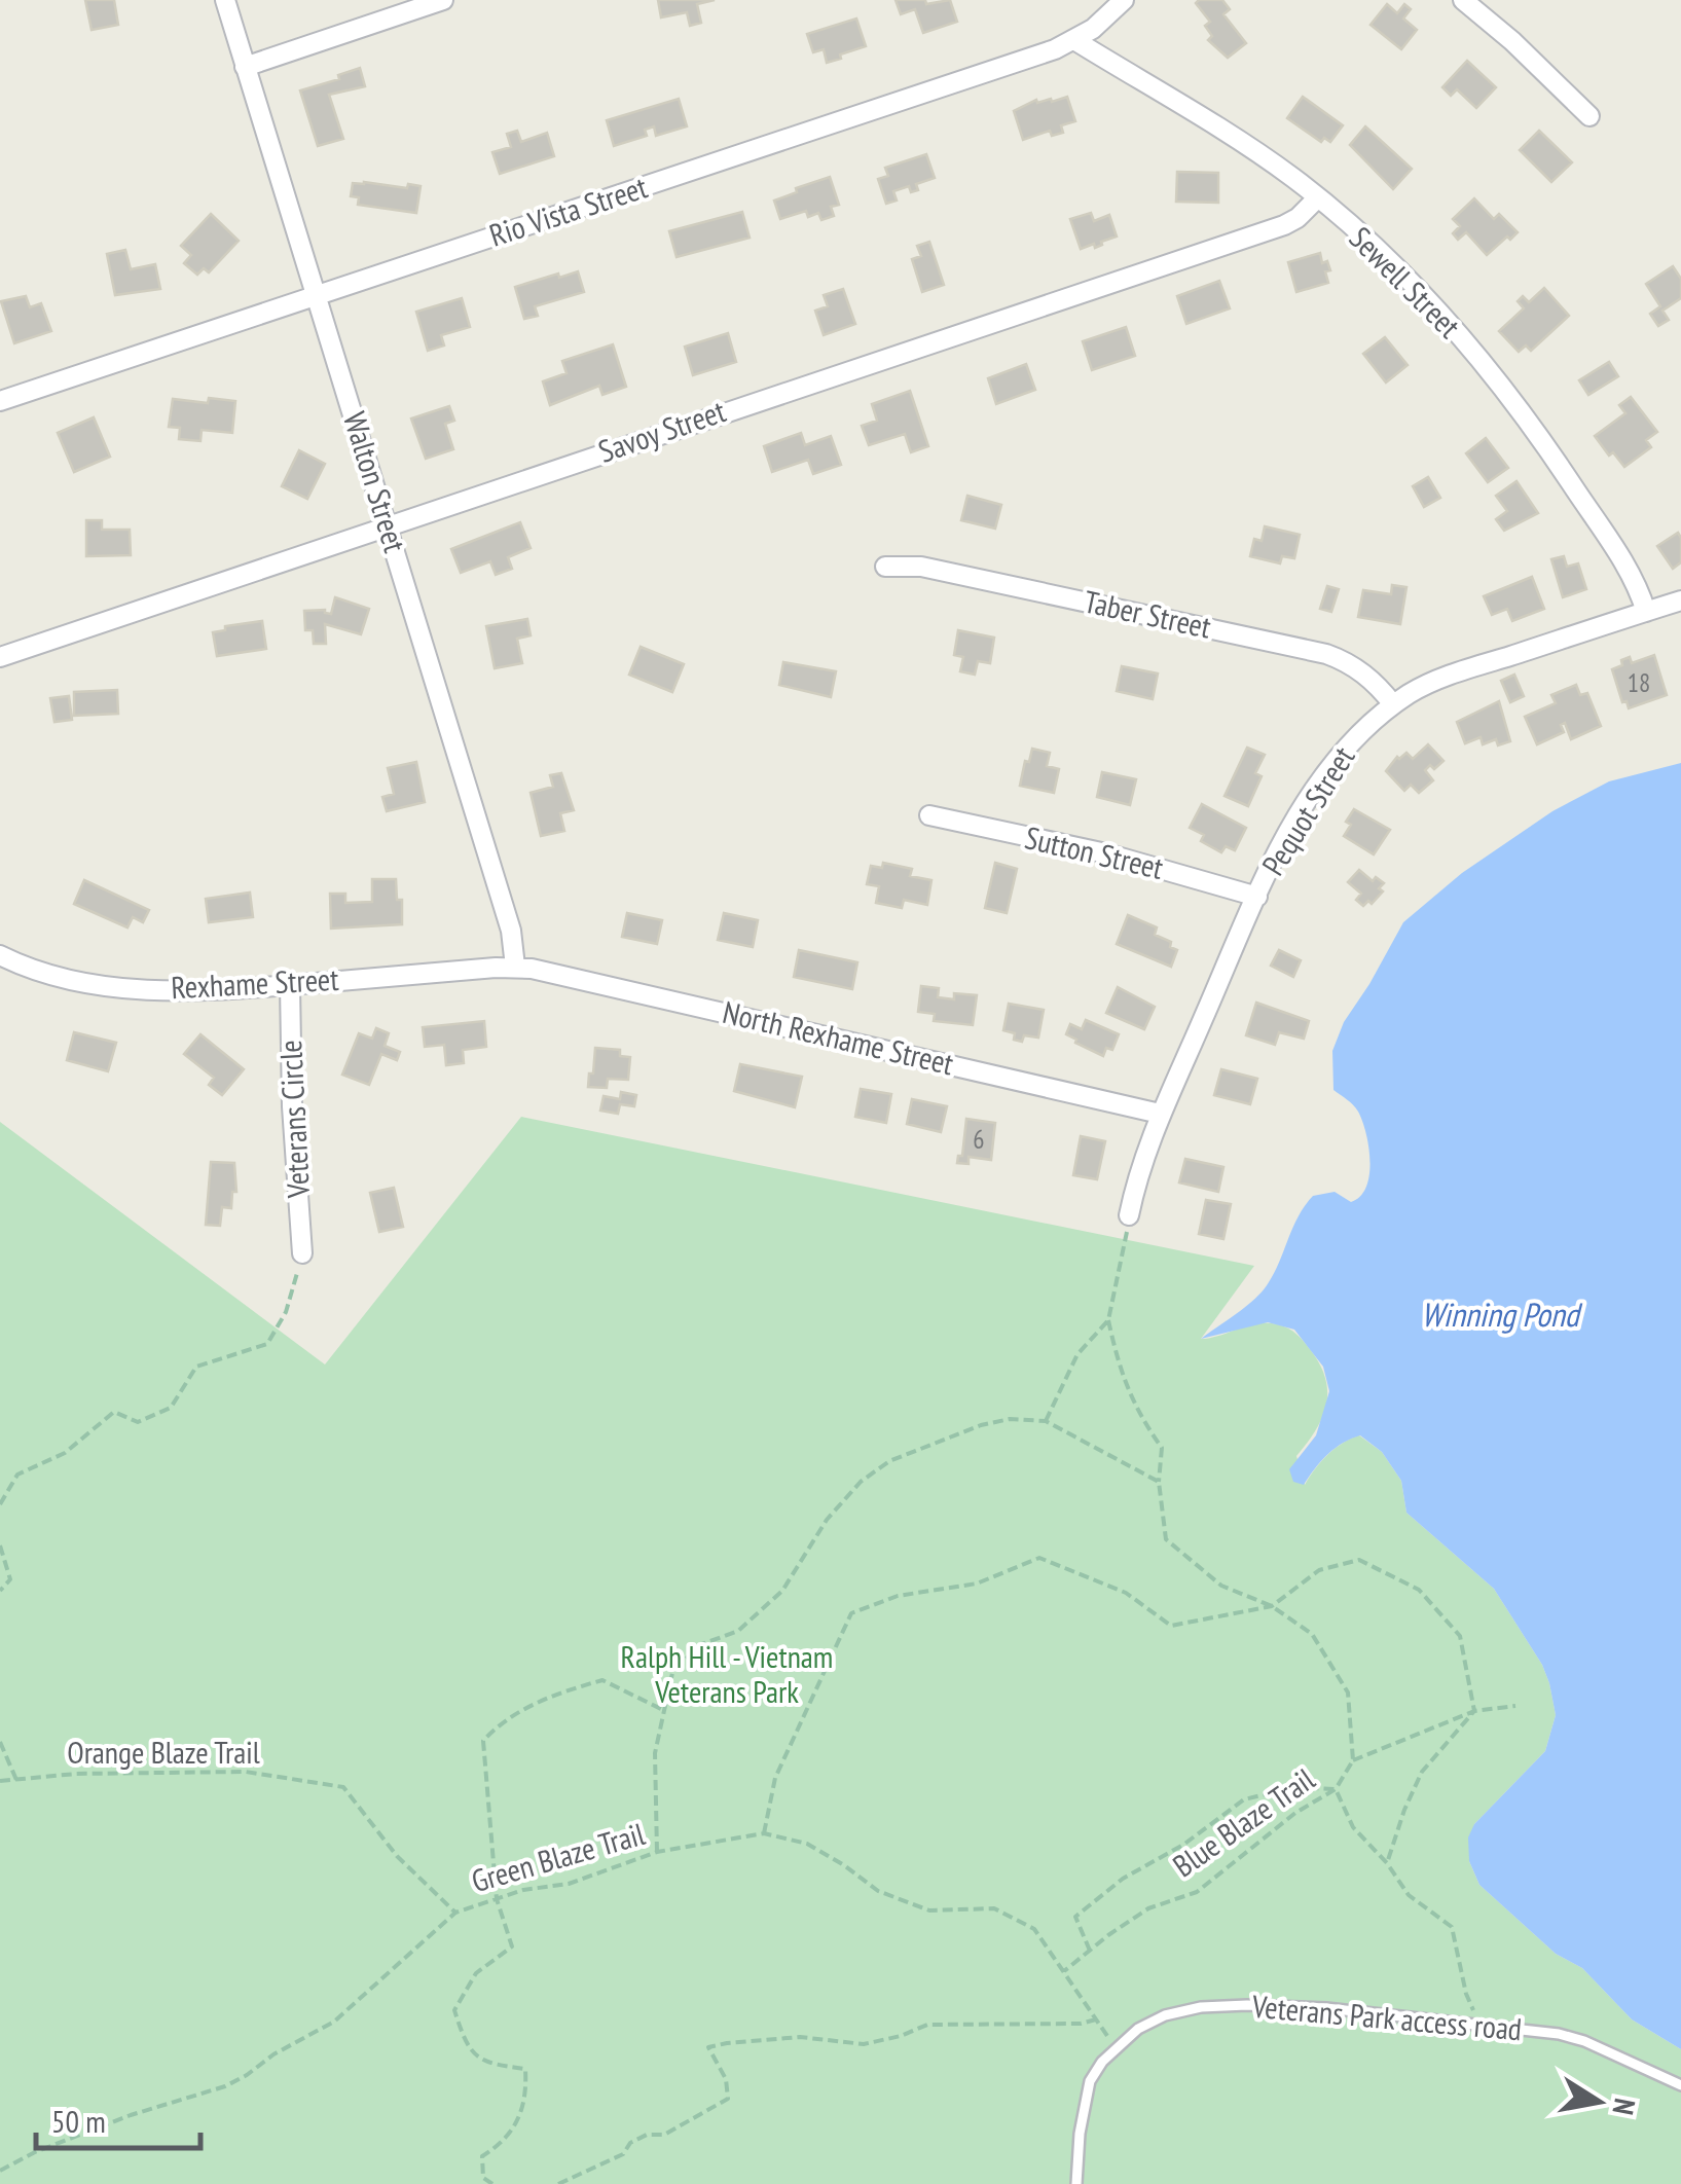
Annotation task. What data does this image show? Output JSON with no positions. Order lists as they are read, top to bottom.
{
  "streets": {
    "street": [
      "Rio Vista Street",
      "Sewell Street",
      "Savoy Street",
      "Walton Street",
      "Taber Street",
      "Pequot Street",
      "Sutton Street",
      "Rexhame Street",
      "North Rexhame Street",
      "Veterans Circle"
    ],
    "lane": ["Veterans Park access road"],
    "path": ["Orange Blaze Trail", "Blue Blaze Trail", "Green Blaze Trail"]
  },
  "crossings": [
    ["Rio Vista Street", "Sewell Street"],
    ["Rio Vista Street", "Walton Street"],
    ["Sewell Street", "Savoy Street"],
    ["Sewell Street", "Pequot Street"],
    ["Savoy Street", "Walton Street"],
    ["Walton Street", "Rexhame Street"],
    ["Walton Street", "North Rexhame Street"],
    ["Taber Street", "Pequot Street"],
    ["Pequot Street", "Sutton Street"],
    ["Pequot Street", "North Rexhame Street"],
    ["Rexhame Street", "North Rexhame Street"],
    ["Rexhame Street", "Veterans Circle"],
    ["Orange Blaze Trail", "Green Blaze Trail"],
    ["Blue Blaze Trail", "Green Blaze Trail"],
    ["Green Blaze Trail", "Veterans Park access road"]
  ],
  "water": ["Winning Pond"],
  "parks": ["Ralph Hill - Vietnam Veterans Park"],
  "house_numbers": ["18", "6"],
  "scale_bar": "50 m",
  "north": "right"
}
